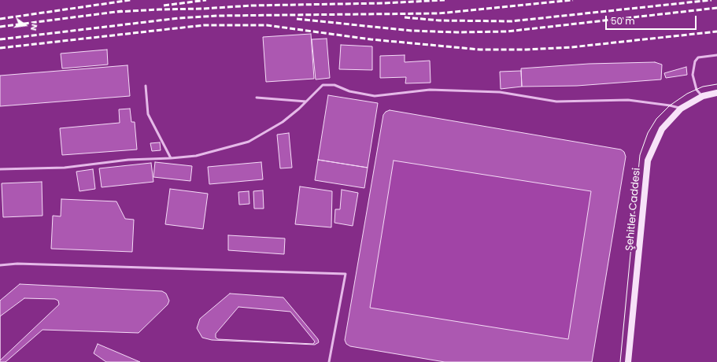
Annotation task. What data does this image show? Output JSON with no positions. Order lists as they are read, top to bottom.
{
  "streets": {
    "street": ["Şehitler Caddesi"]
  },
  "scale_bar": "50 m",
  "north": "right"
}
